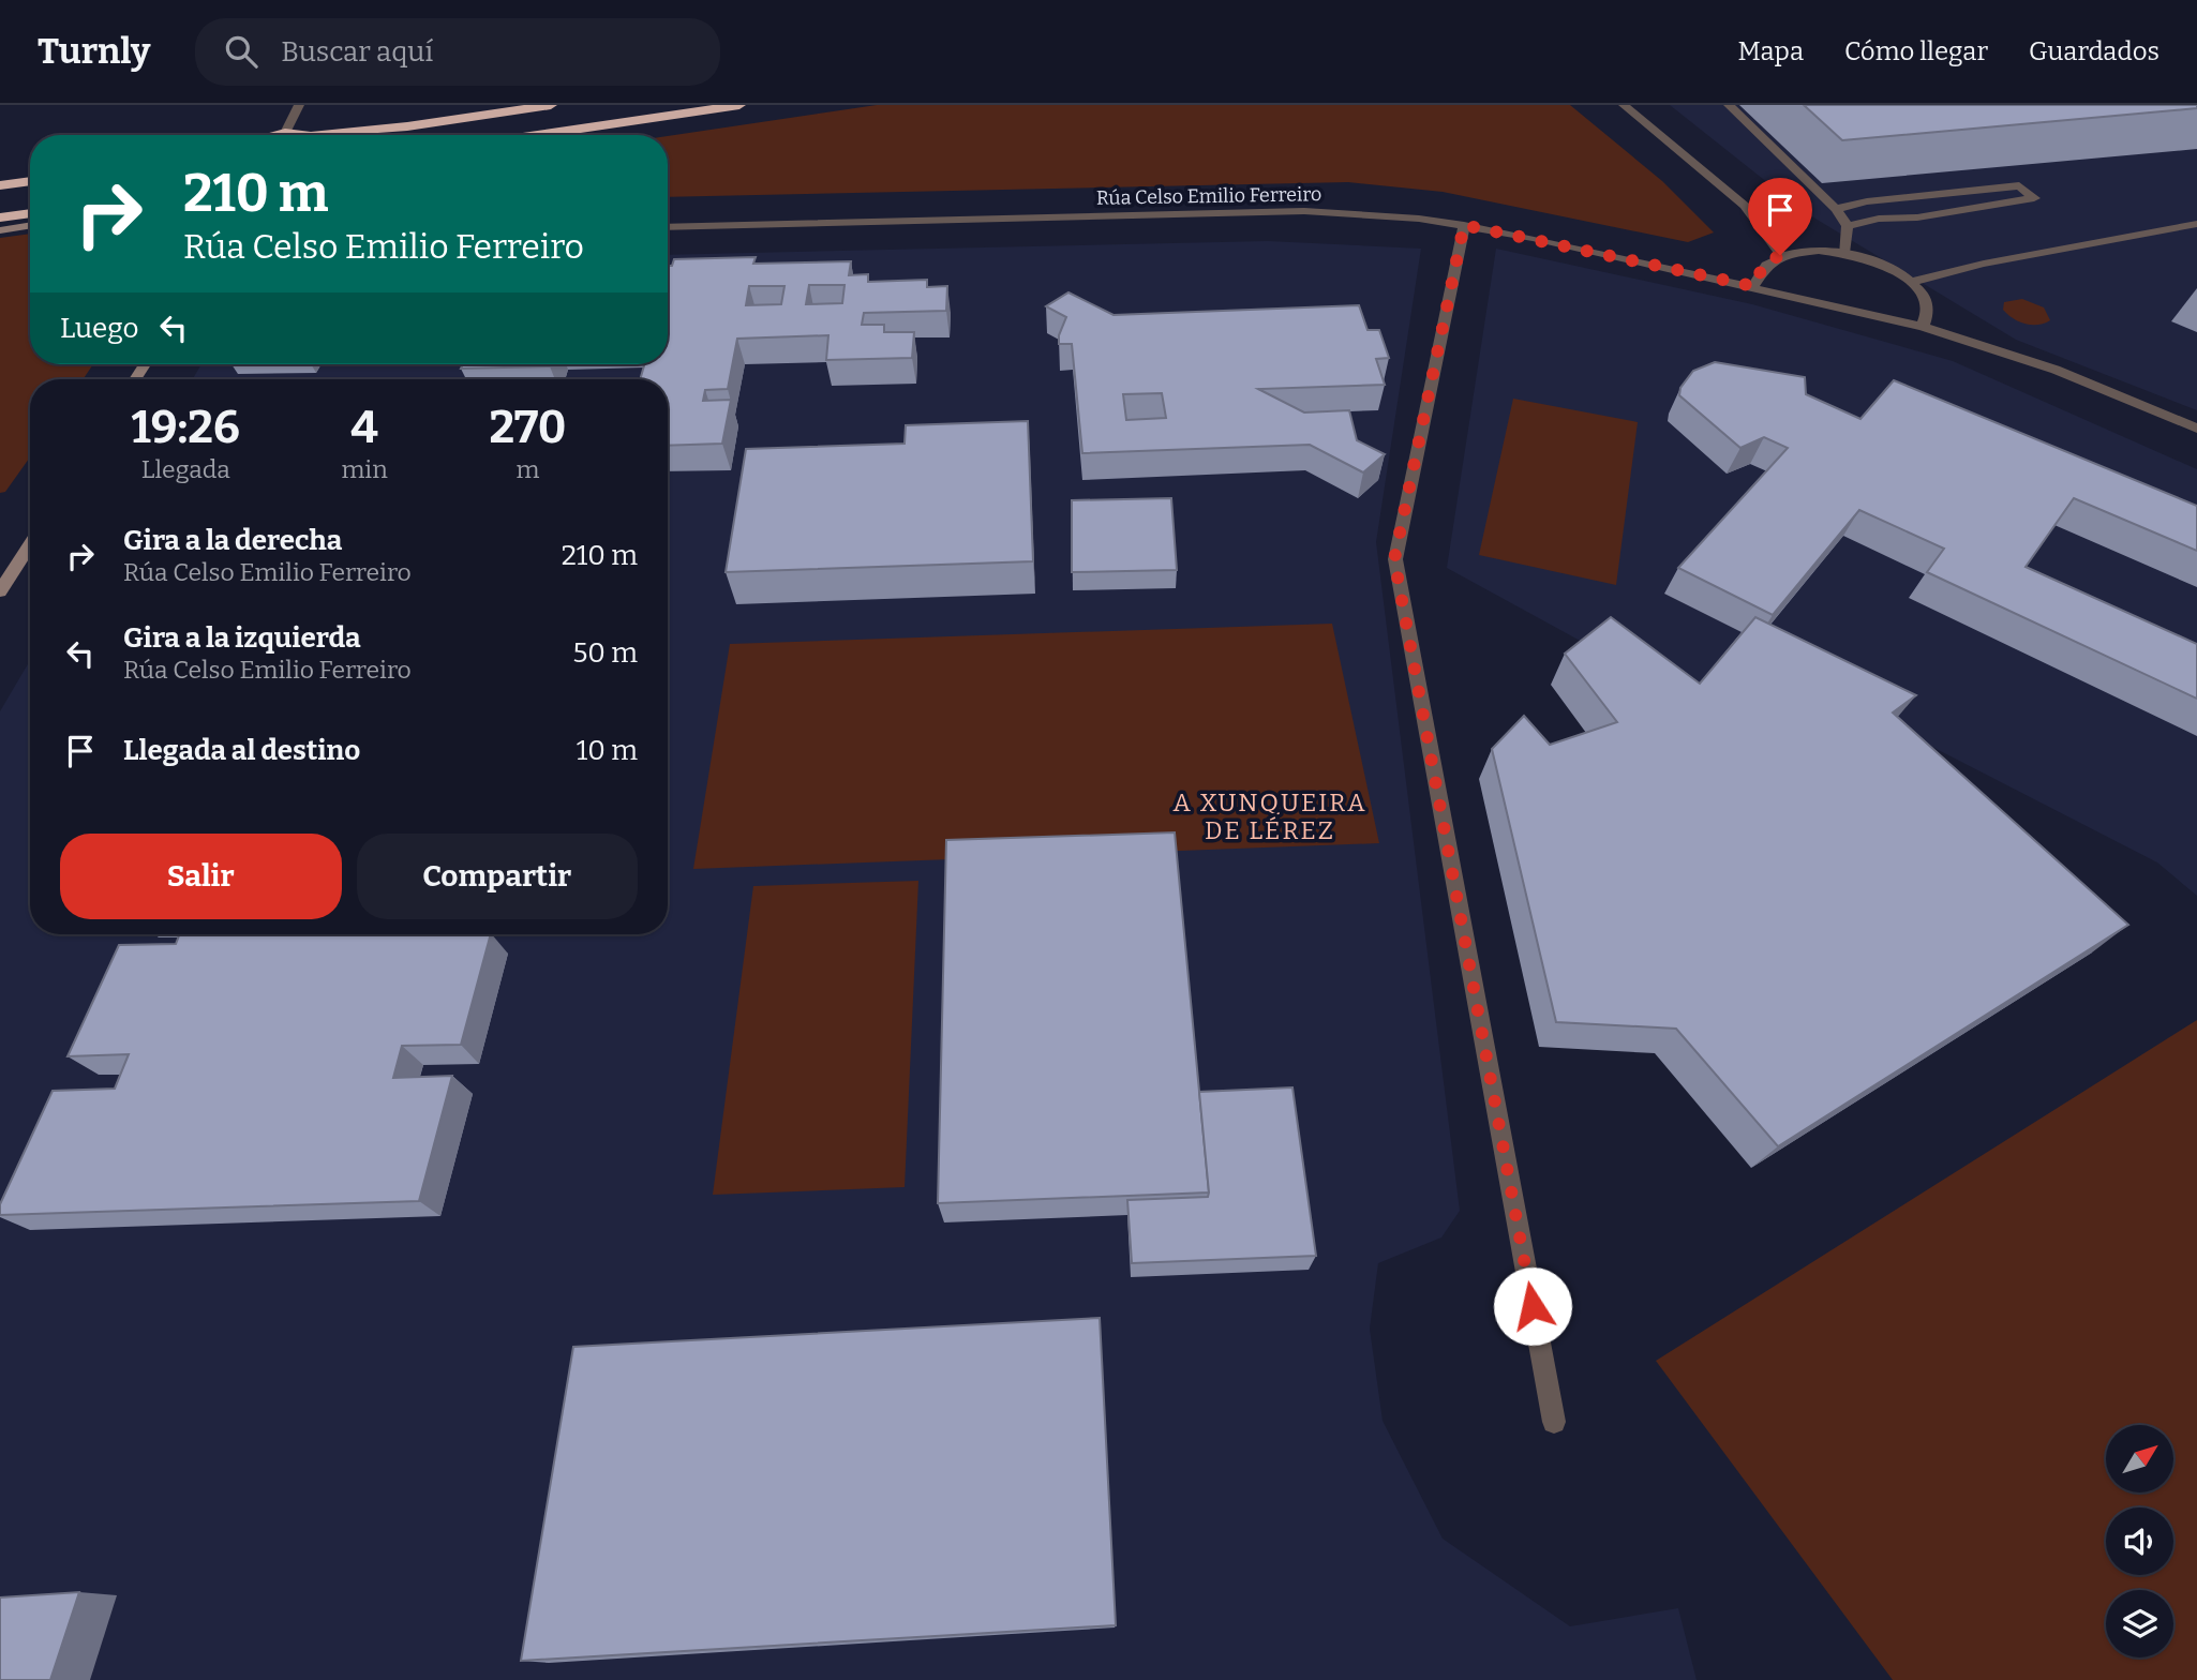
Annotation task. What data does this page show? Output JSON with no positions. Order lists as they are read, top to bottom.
{
  "streets": {
    "street": ["Rúa Celso Emilio Ferreiro"]
  },
  "districts": ["A XUNQUEIRA DE LÉREZ"],
  "north": "top right",
  "page": {
    "header": "Turnly",
    "search": "Buscar aquí",
    "nav": ["Mapa", "Cómo llegar", "Guardados"],
    "turn": ["210 m", "Rúa Celso Emilio Ferreiro"],
    "then": "Luego",
    "eta": [
      "19:26",
      "Llegada",
      "4",
      "min",
      "270",
      "m"
    ],
    "list": [
      {
        "name": "Gira a la derecha",
        "note": "Rúa Celso Emilio Ferreiro",
        "value": "210 m"
      },
      {
        "name": "Gira a la izquierda",
        "note": "Rúa Celso Emilio Ferreiro",
        "value": "50 m"
      },
      {
        "name": "Llegada al destino",
        "value": "10 m"
      }
    ],
    "buttons": ["Salir", "Compartir"]
  }
}
